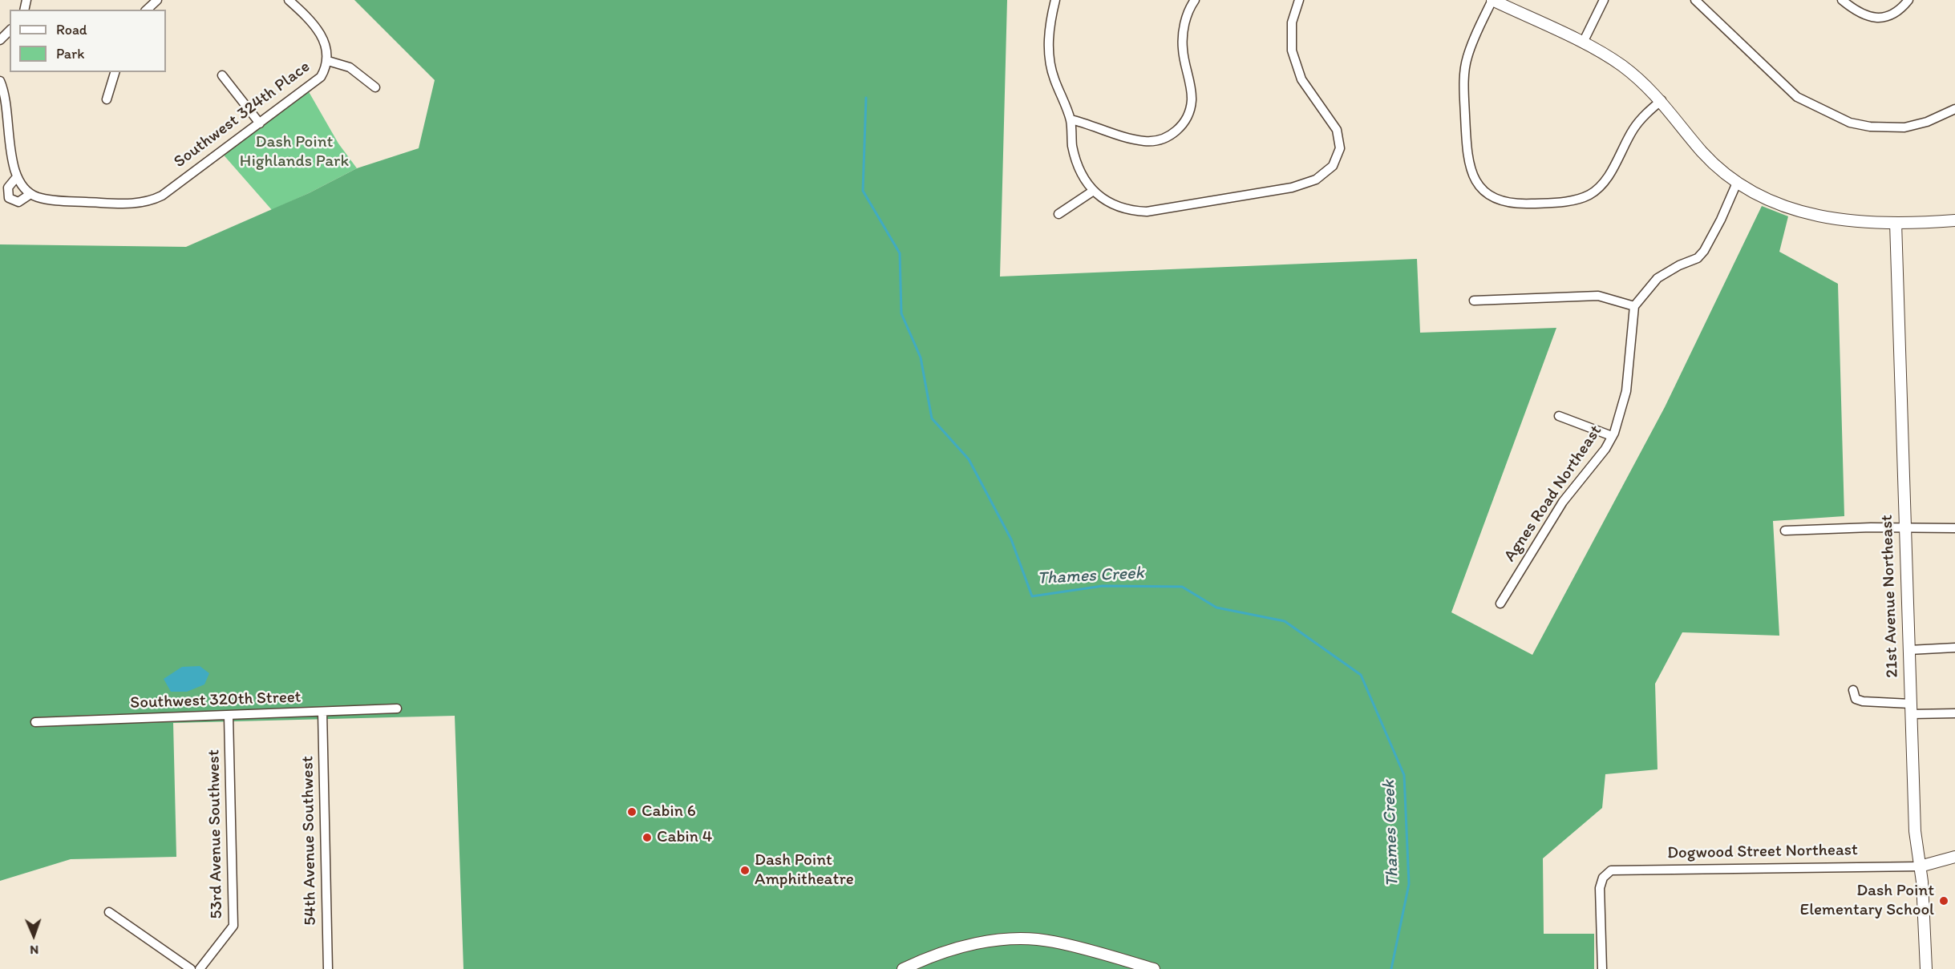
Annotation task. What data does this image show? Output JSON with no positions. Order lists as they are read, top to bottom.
{
  "streets": {
    "street": [
      "Southwest 324th Place",
      "Agnes Road Northeast",
      "21st Avenue Northeast",
      "Southwest 320th Street",
      "53rd Avenue Southwest",
      "54th Avenue Southwest",
      "Dogwood Street Northeast"
    ]
  },
  "crossings": [
    ["21st Avenue Northeast", "Dogwood Street Northeast"],
    ["Southwest 320th Street", "53rd Avenue Southwest"],
    ["Southwest 320th Street", "54th Avenue Southwest"]
  ],
  "water": ["Thames Creek"],
  "parks": ["Dash Point Highlands Park"],
  "places": [
    "Cabin 6",
    "Cabin 4",
    "Dash Point Amphitheatre",
    "Dash Point Elementary School"
  ],
  "legend": ["Road", "Park"],
  "north": "bottom"
}
